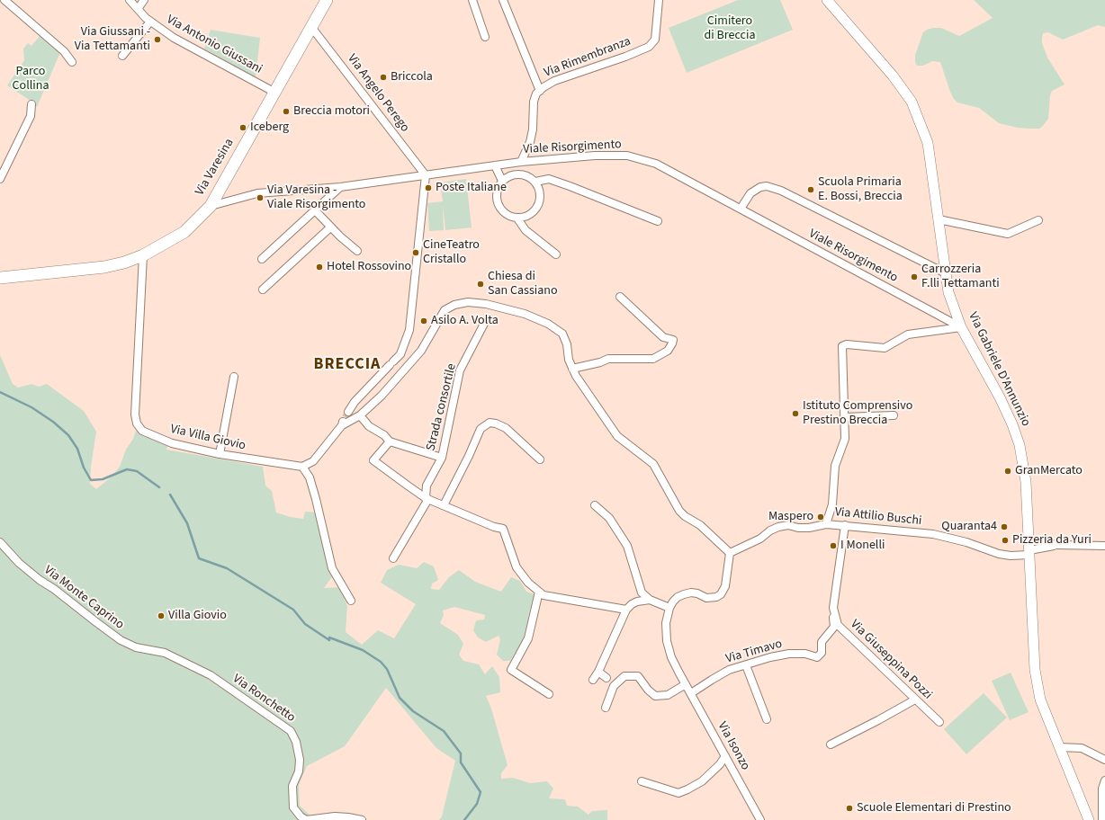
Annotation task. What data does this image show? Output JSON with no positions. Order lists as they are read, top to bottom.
{
  "streets": {
    "main road": ["Via Varesina", "Via Gabriele D'Annunzio"],
    "street": [
      "Via Antonio Giussani",
      "Via Rimembranza",
      "Via Angelo Perego",
      "Viale Risorgimento",
      "Strada consortile",
      "Via Villa Giovio",
      "Via Attilio Buschi",
      "Via Monte Caprino",
      "Via Timavo",
      "Via Giuseppina Pozzi",
      "Via Ronchetto",
      "Via Isonzo"
    ]
  },
  "crossings": [
    ["Via Antonio Giussani", "Via Varesina"],
    ["Via Rimembranza", "Viale Risorgimento"],
    ["Via Angelo Perego", "Viale Risorgimento"],
    ["Via Angelo Perego", "Via Varesina"],
    ["Viale Risorgimento", "Via Varesina"],
    ["Viale Risorgimento", "Via Gabriele D'Annunzio"],
    ["Via Varesina", "Via Villa Giovio"],
    ["Via Gabriele D'Annunzio", "Via Attilio Buschi"],
    ["Via Attilio Buschi", "Via Giuseppina Pozzi"],
    ["Via Monte Caprino", "Via Ronchetto"],
    ["Via Timavo", "Via Giuseppina Pozzi"],
    ["Via Timavo", "Via Isonzo"]
  ],
  "districts": ["BRECCIA"],
  "parks": ["Cimitero di Breccia", "Parco Collina"],
  "places": [
    "Via Giussani - Via Tettamanti",
    "Briccola",
    "Breccia motori",
    "Iceberg",
    "Poste Italiane",
    "Scuola Primaria E. Bossi, Breccia",
    "Via Varesina - Viale Risorgimento",
    "CineTeatro Cristallo",
    "Hotel Rossovino",
    "Carrozzeria F.lli Tettamanti",
    "Chiesa di San Cassiano",
    "Asilo A. Volta",
    "Istituto Comprensivo Prestino Breccia",
    "GranMercato",
    "Maspero",
    "Quaranta4",
    "Pizzeria da Yuri",
    "I Monelli",
    "Villa Giovio",
    "Scuole Elementari di Prestino"
  ]
}
